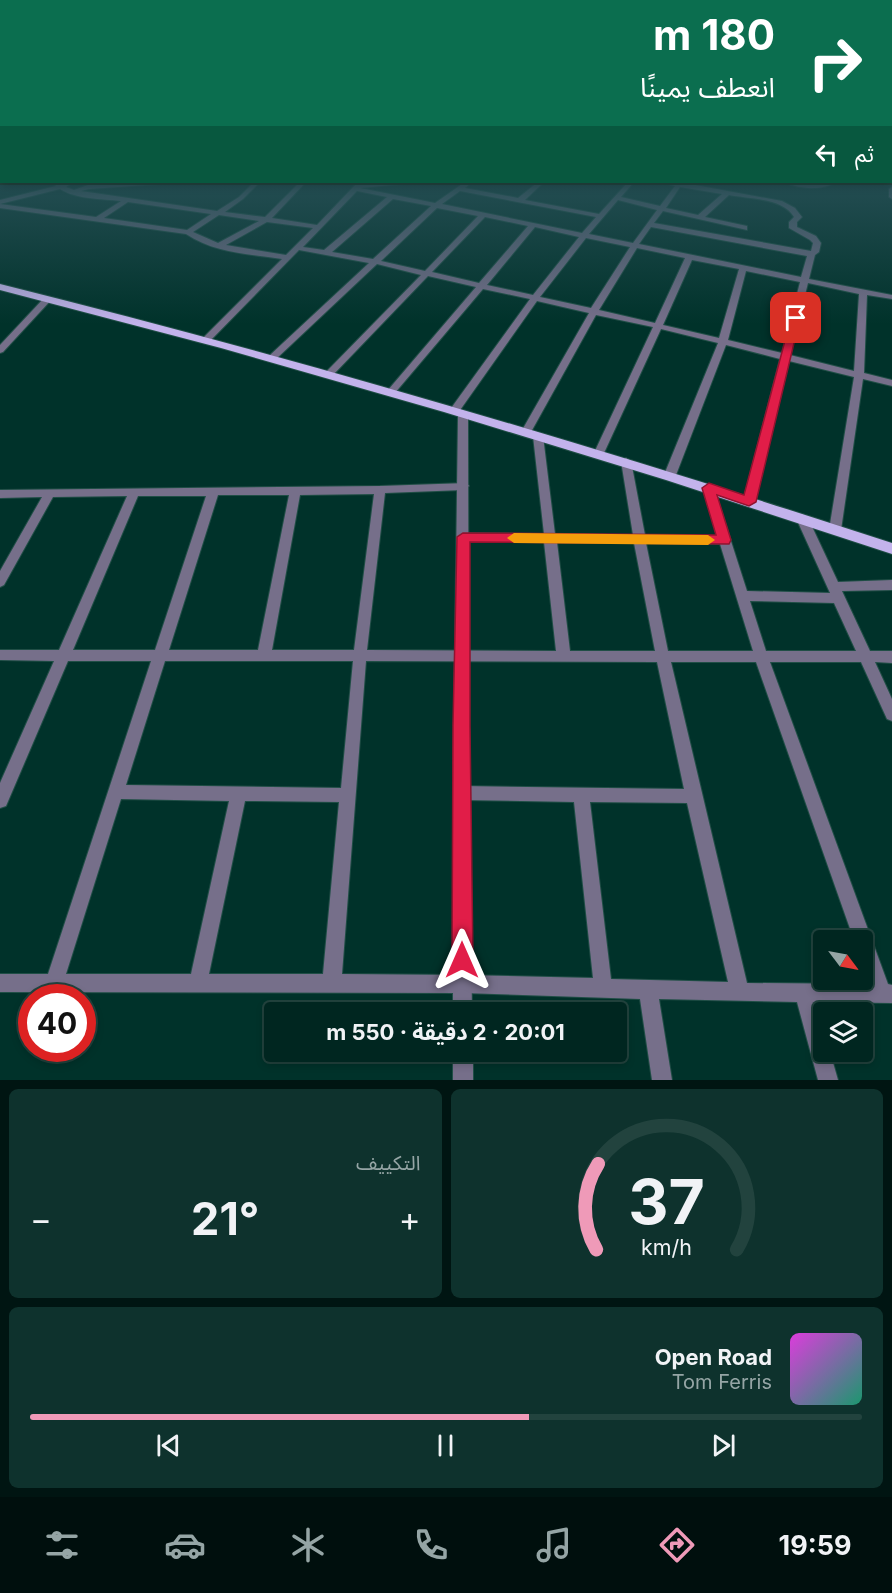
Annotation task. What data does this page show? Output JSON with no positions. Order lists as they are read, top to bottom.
{
  "north": "bottom right",
  "page": {
    "turn": ["180 m", "انعطف يمينًا"],
    "then": "ثم",
    "limit": "40",
    "trip": "20:01 · 2 دقيقة · 550 m",
    "tile": "التكييف",
    "heat": ["−", "21°", "+"],
    "song": ["Open Road", "Tom Ferris"],
    "tabs": "19:59",
    "gauge": ["37", "km/h"]
  }
}
